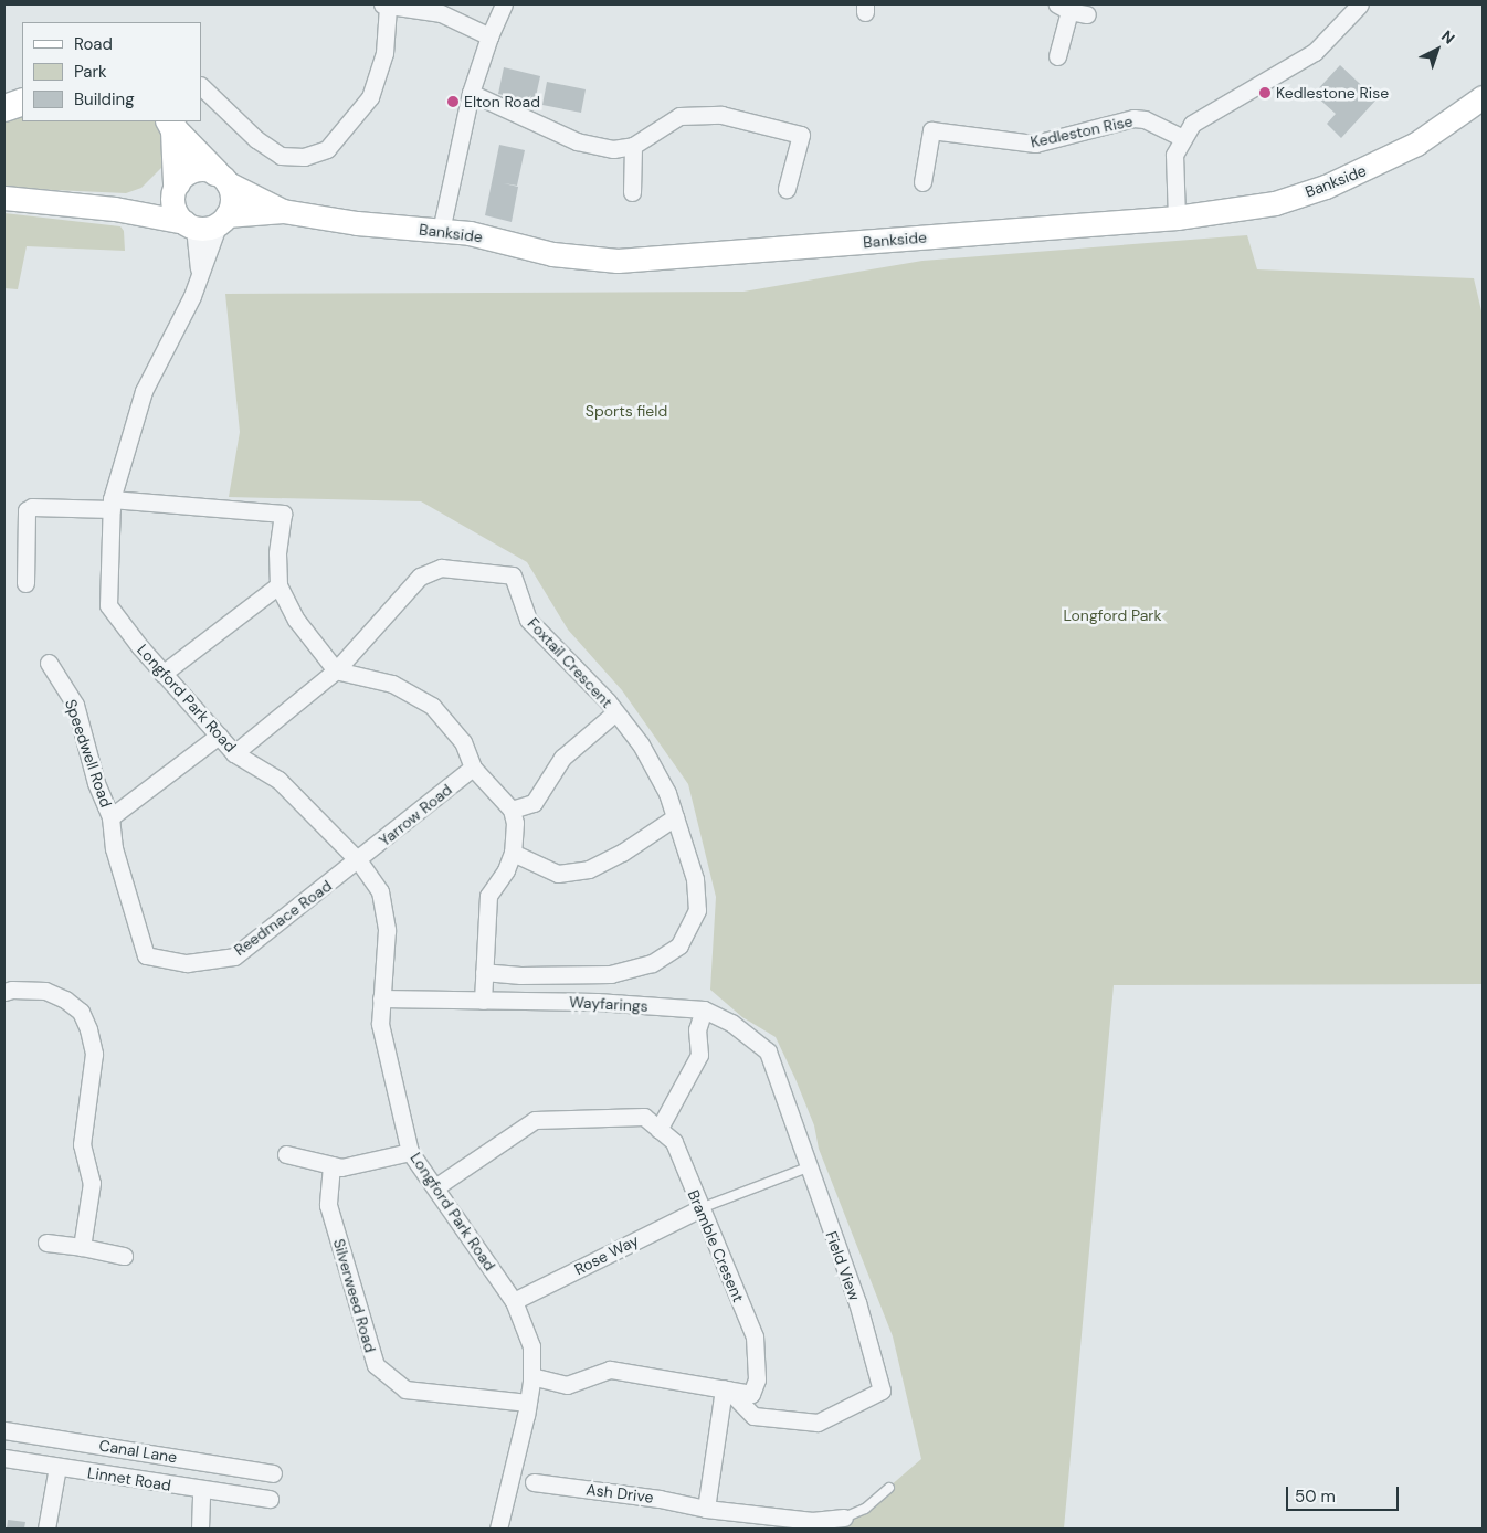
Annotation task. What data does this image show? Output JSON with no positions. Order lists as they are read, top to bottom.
{
  "streets": {
    "street": [
      "Kedleston Rise",
      "Bankside",
      "Foxtail Crescent",
      "Longford Park Road",
      "Speedwell Road",
      "Yarrow Road",
      "Reedmace Road",
      "Wayfarings",
      "Bramble Cresent",
      "Rose Way",
      "Field View",
      "Silverweed Road",
      "Canal Lane",
      "Linnet Road",
      "Ash Drive"
    ]
  },
  "crossings": [
    ["Bankside", "Longford Park Road"],
    ["Longford Park Road", "Yarrow Road"],
    ["Longford Park Road", "Reedmace Road"],
    ["Longford Park Road", "Wayfarings"],
    ["Longford Park Road", "Bramble Cresent"],
    ["Longford Park Road", "Rose Way"],
    ["Longford Park Road", "Silverweed Road"],
    ["Speedwell Road", "Reedmace Road"],
    ["Yarrow Road", "Reedmace Road"],
    ["Wayfarings", "Field View"],
    ["Bramble Cresent", "Rose Way"],
    ["Bramble Cresent", "Field View"]
  ],
  "parks": ["Sports field", "Longford Park"],
  "places": ["Kedlestone Rise", "Elton Road"],
  "legend": ["Road", "Park", "Building"],
  "scale_bar": "50 m",
  "north": "top right"
}
